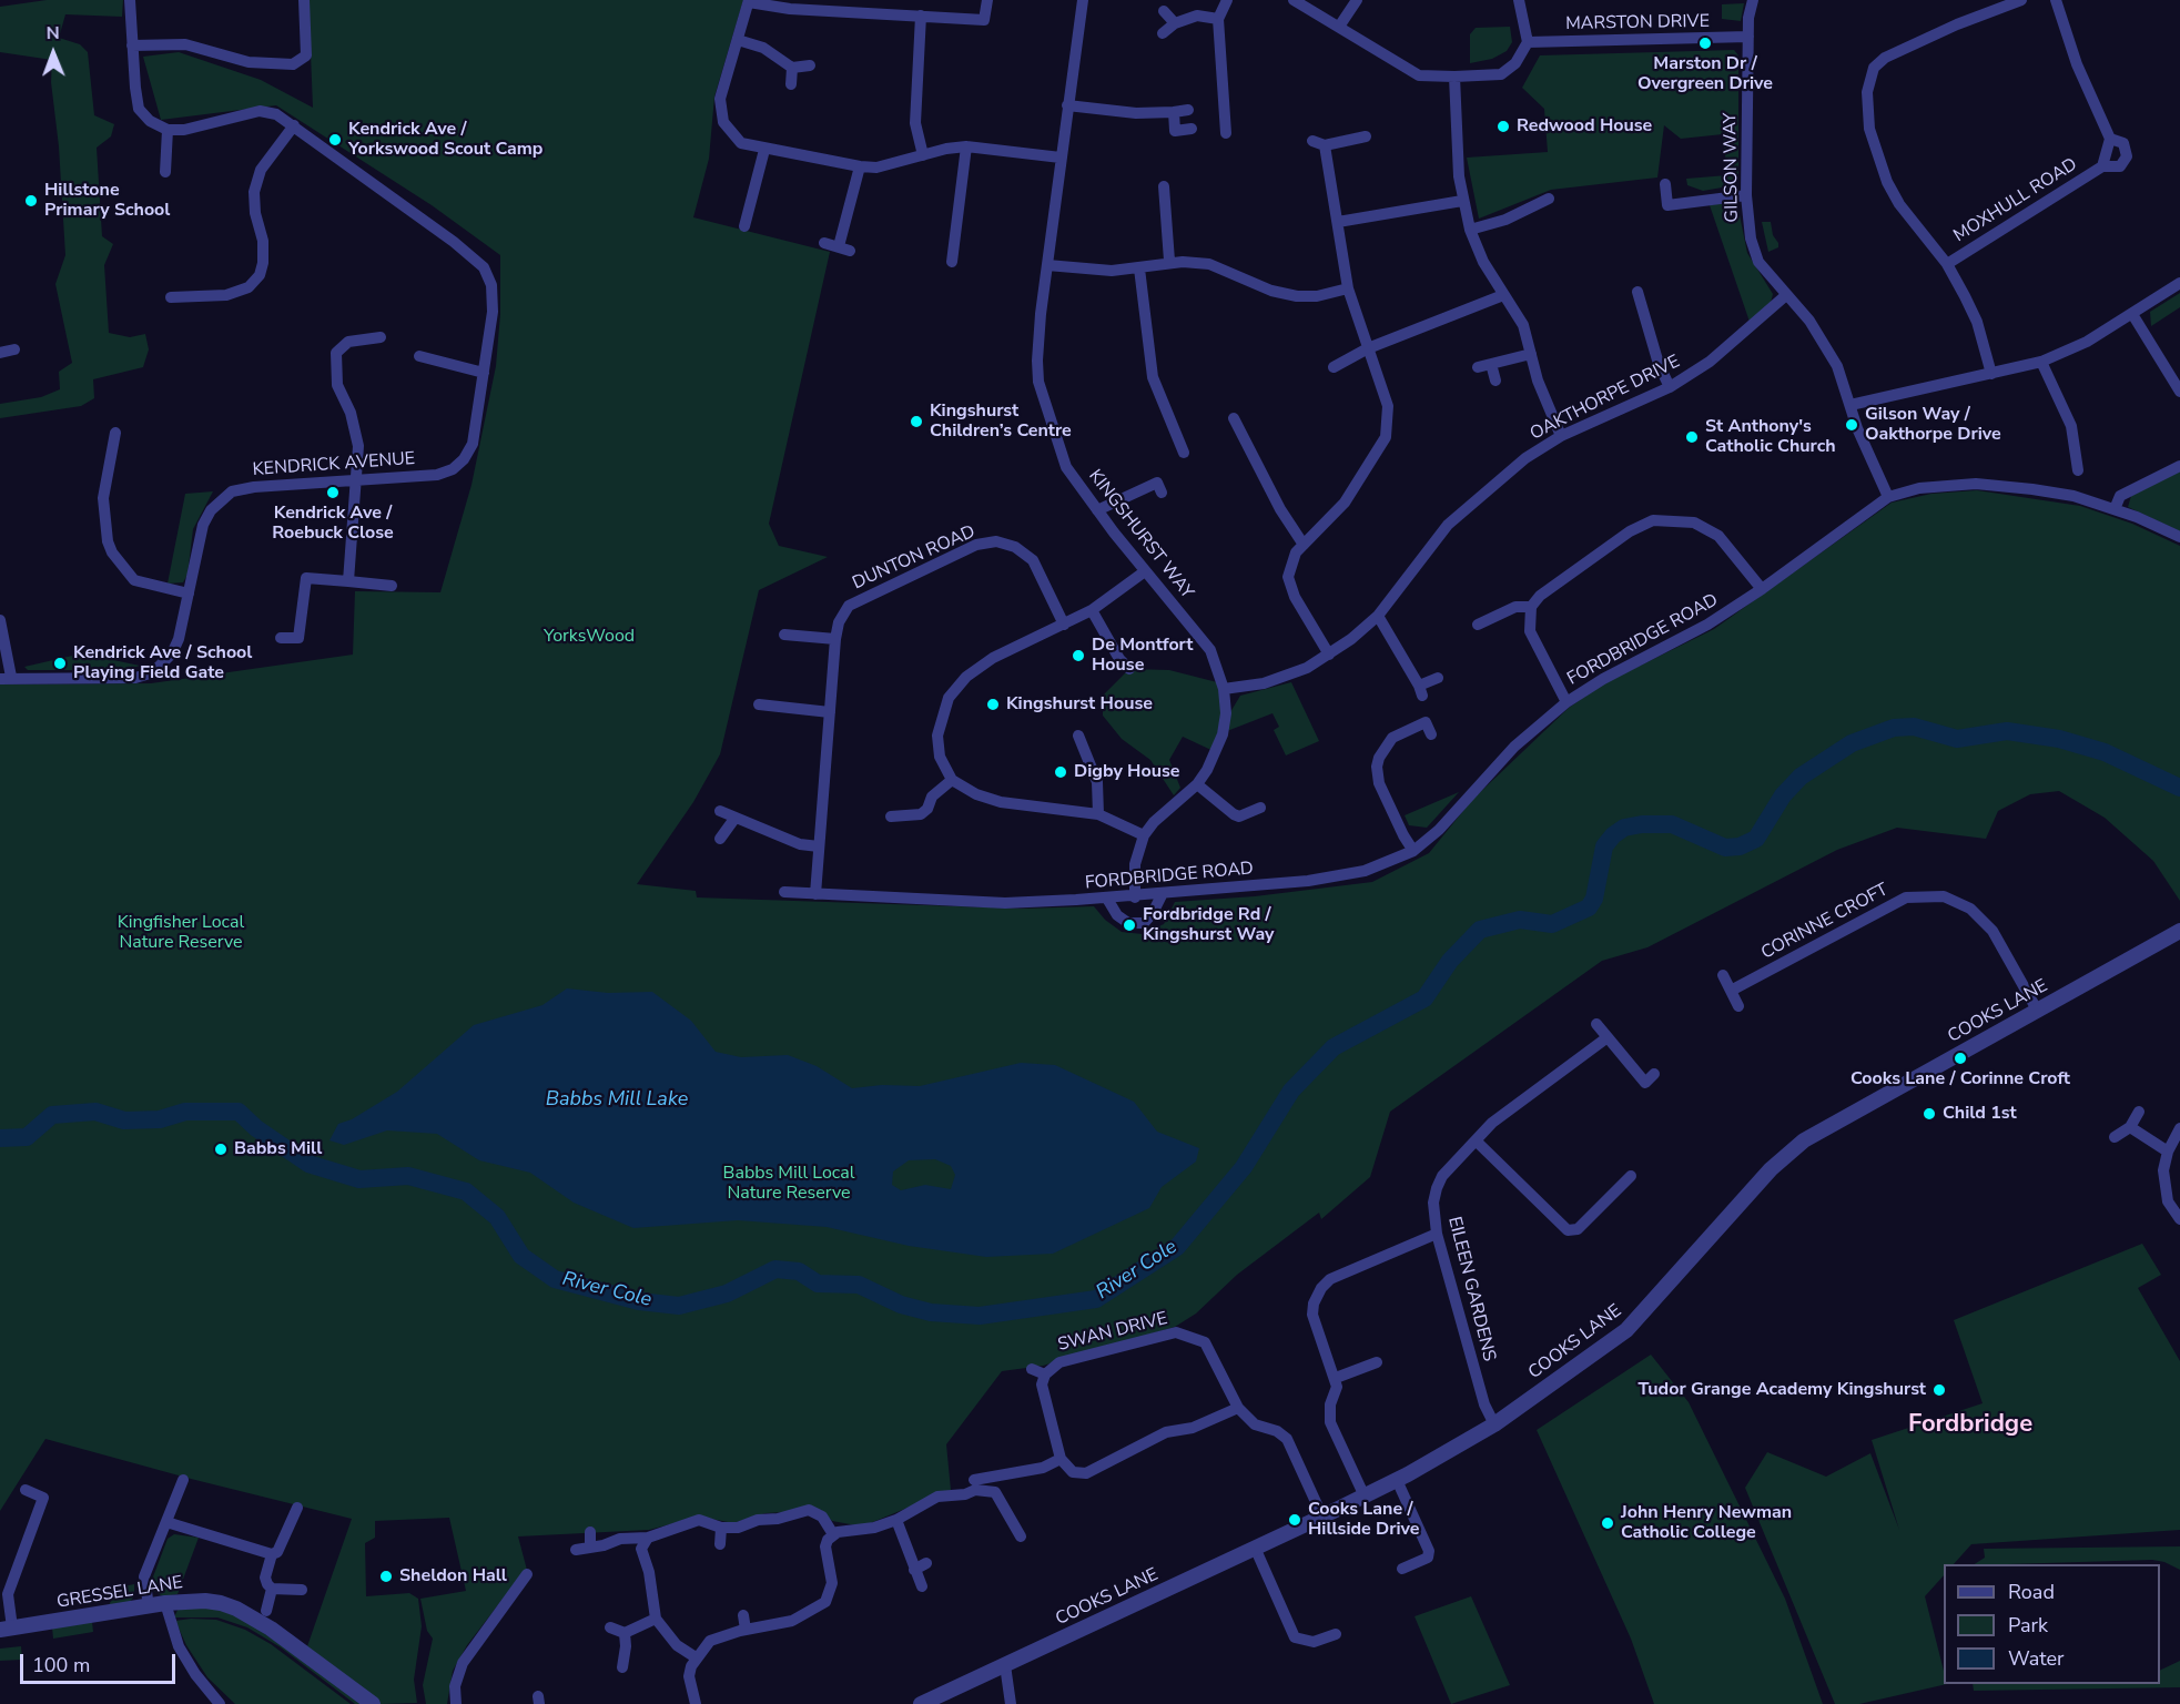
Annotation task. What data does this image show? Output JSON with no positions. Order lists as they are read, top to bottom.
{
  "streets": {
    "street": [
      "MARSTON DRIVE",
      "GILSON WAY",
      "MOXHULL ROAD",
      "OAKTHORPE DRIVE",
      "KENDRICK AVENUE",
      "KINGSHURST WAY",
      "DUNTON ROAD",
      "FORDBRIDGE ROAD",
      "CORINNE CROFT",
      "COOKS LANE",
      "EILEEN GARDENS",
      "SWAN DRIVE",
      "GRESSEL LANE"
    ]
  },
  "crossings": [
    ["MARSTON DRIVE", "GILSON WAY"],
    ["GILSON WAY", "OAKTHORPE DRIVE"],
    ["GILSON WAY", "FORDBRIDGE ROAD"],
    ["OAKTHORPE DRIVE", "KINGSHURST WAY"],
    ["KINGSHURST WAY", "FORDBRIDGE ROAD"],
    ["DUNTON ROAD", "FORDBRIDGE ROAD"],
    ["CORINNE CROFT", "COOKS LANE"],
    ["COOKS LANE", "EILEEN GARDENS"],
    ["COOKS LANE", "SWAN DRIVE"]
  ],
  "districts": ["Fordbridge"],
  "water": ["Babbs Mill Lake", "River Cole"],
  "parks": ["YorksWood", "Kingfisher Local Nature Reserve", "Babbs Mill Local Nature Reserve"],
  "places": [
    "Marston Dr / Overgreen Drive",
    "Redwood House",
    "Kendrick Ave / Yorkswood Scout Camp",
    "Hillstone Primary School",
    "Kingshurst Children’s Centre",
    "Gilson Way / Oakthorpe Drive",
    "St Anthony's Catholic Church",
    "Kendrick Ave / Roebuck Close",
    "De Montfort House",
    "Kendrick Ave / School Playing Field Gate",
    "Kingshurst House",
    "Digby House",
    "Fordbridge Rd / Kingshurst Way",
    "Cooks Lane / Corinne Croft",
    "Child 1st",
    "Babbs Mill",
    "Tudor Grange Academy Kingshurst",
    "Cooks Lane / Hillside Drive",
    "John Henry Newman Catholic College",
    "Sheldon Hall"
  ],
  "legend": ["Road", "Park", "Water"],
  "scale_bar": "100 m",
  "north": "top"
}
